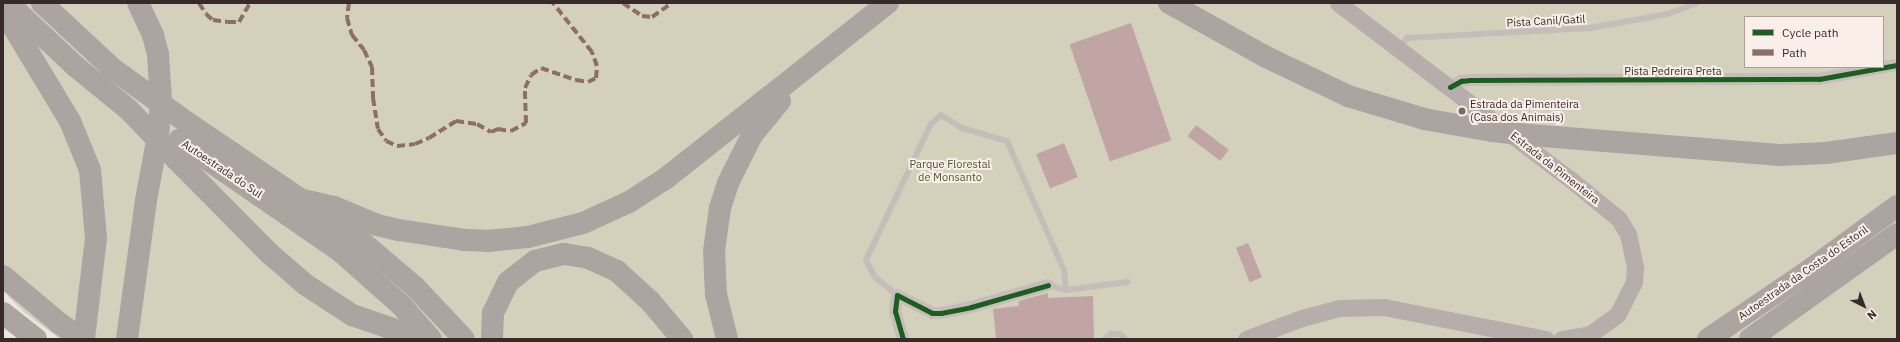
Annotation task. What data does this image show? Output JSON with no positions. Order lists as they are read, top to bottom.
{
  "streets": {
    "highway": ["Autoestrada do Sul", "Autoestrada da Costa do Estoril"],
    "main road": ["Estrada da Pimenteira"],
    "street": ["Pista Pedreira Preta"],
    "lane": ["Pista Canil/Gatil"]
  },
  "crossings": [
    ["Pista Canil/Gatil", "Estrada da Pimenteira"],
    ["Pista Pedreira Preta", "Estrada da Pimenteira"]
  ],
  "parks": ["Parque Florestal de Monsanto"],
  "places": ["Estrada da Pimenteira (Casa dos Animais)"],
  "legend": ["Cycle path", "Path"],
  "north": "bottom right"
}
